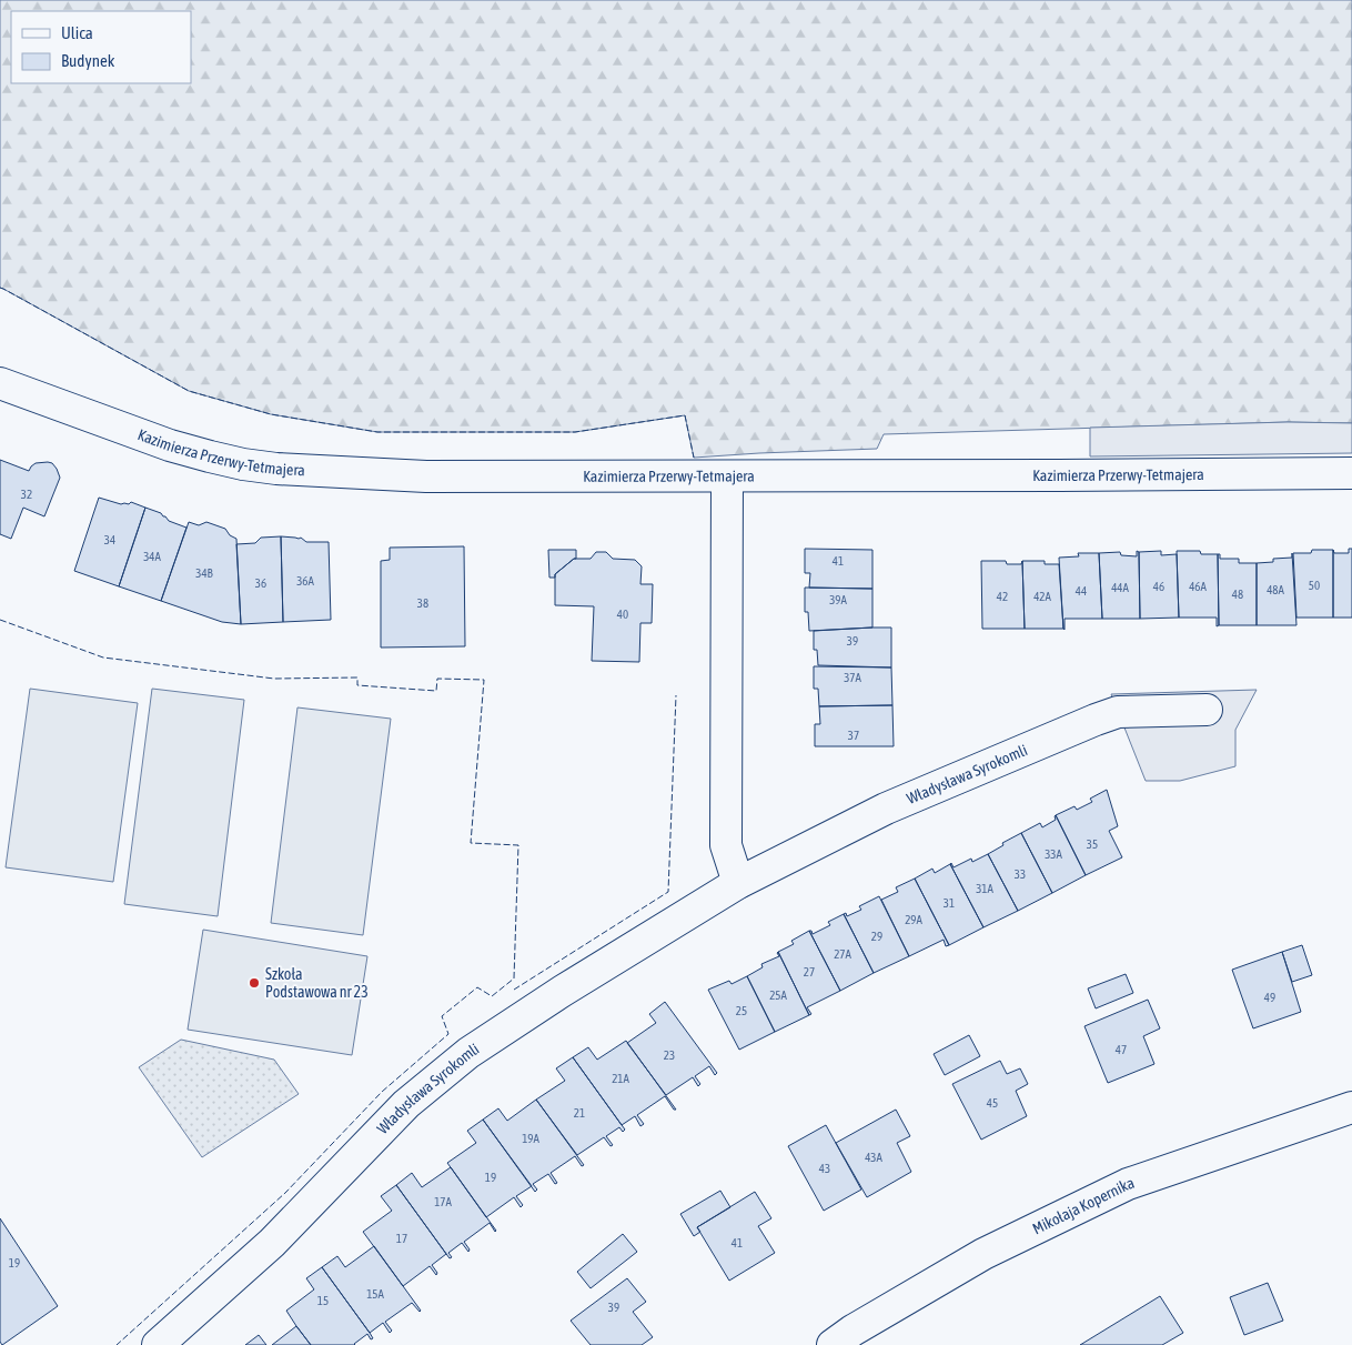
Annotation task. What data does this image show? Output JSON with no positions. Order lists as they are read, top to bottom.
{
  "streets": {
    "street": ["Kazimierza Przerwy-Tetmajera", "Władysława Syrokomli", "Mikołaja Kopernika"]
  },
  "places": ["Szkoła Podstawowa nr 23"],
  "house_numbers": [
    "32",
    "34",
    "34A",
    "41",
    "34B",
    "36A",
    "36",
    "50",
    "46",
    "46A",
    "44A",
    "48A",
    "44",
    "48",
    "42",
    "42A",
    "39A",
    "38",
    "40",
    "39",
    "37A",
    "37",
    "35",
    "33A",
    "33",
    "31A",
    "31",
    "29A",
    "29",
    "27A",
    "27",
    "25A",
    "49",
    "25",
    "47",
    "23",
    "21A",
    "45",
    "21",
    "19A",
    "43A",
    "43",
    "19",
    "17A",
    "17",
    "41",
    "19",
    "15A",
    "15",
    "39"
  ],
  "legend": ["Ulica", "Budynek"]
}
